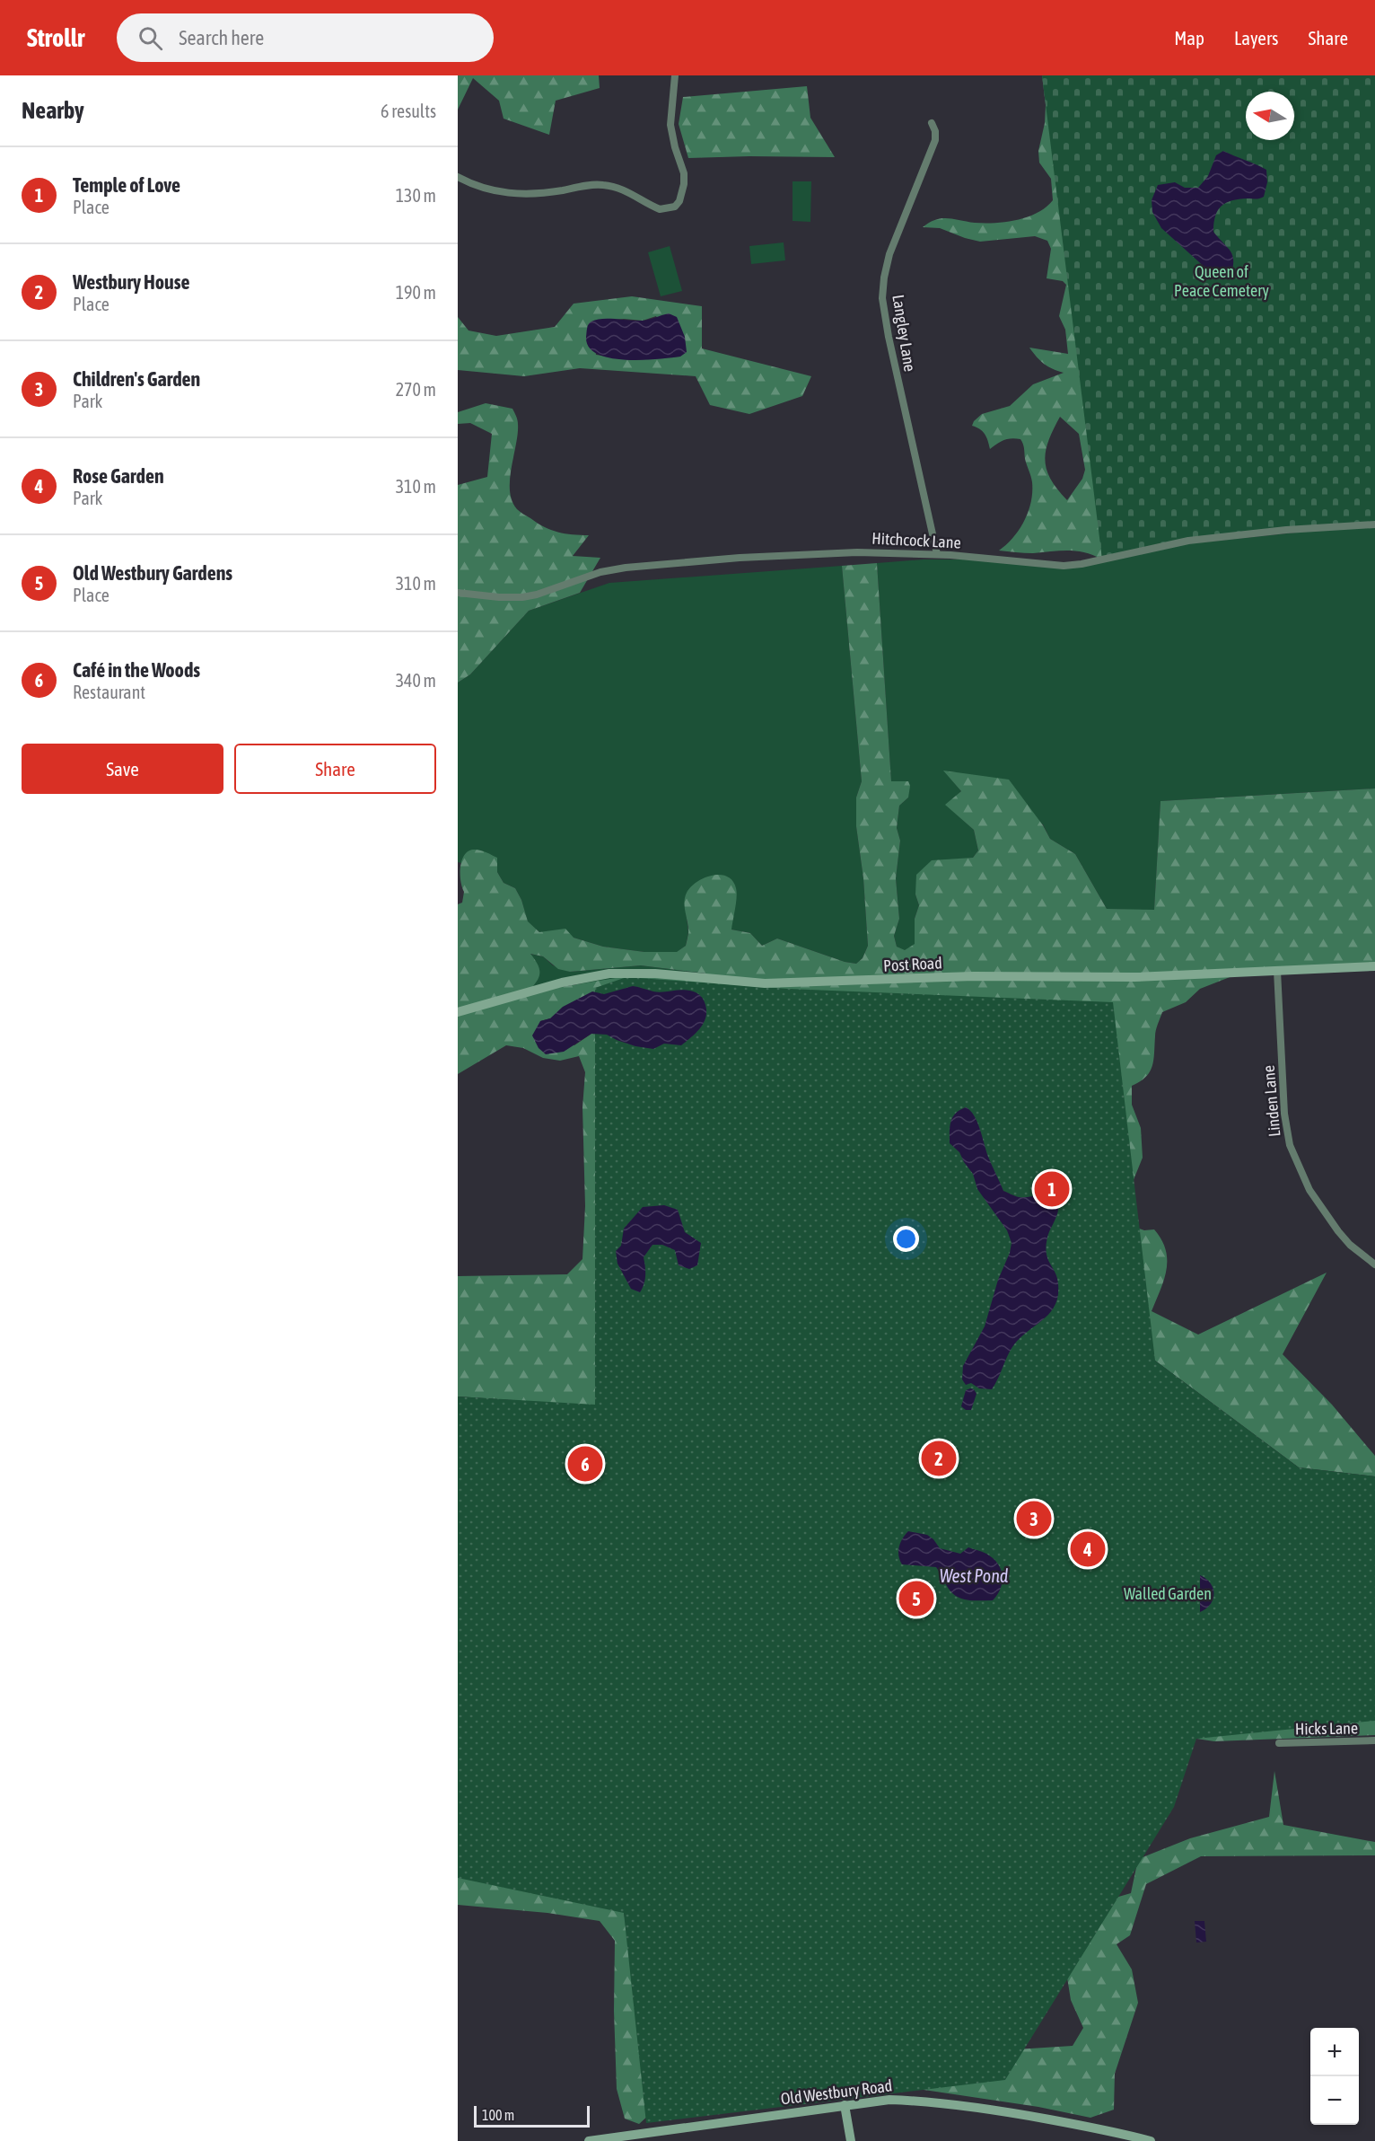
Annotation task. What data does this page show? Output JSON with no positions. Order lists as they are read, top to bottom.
{
  "streets": {
    "main road": ["Post Road", "Old Westbury Road"],
    "street": [
      "Langley Lane",
      "Hitchcock Lane",
      "Linden Lane",
      "Hicks Lane"
    ]
  },
  "crossings": [
    ["Langley Lane", "Hitchcock Lane"],
    ["Post Road", "Linden Lane"]
  ],
  "water": ["West Pond"],
  "parks": ["Queen of Peace Cemetery", "Walled Garden"],
  "scale_bar": "100 m",
  "north": "left",
  "page": {
    "header": "Strollr",
    "search": "Search here",
    "nav": ["Map", "Layers", "Share"],
    "heading": ["Nearby", "6 results"],
    "list": [
      {
        "mark": "1",
        "name": "Temple of Love",
        "note": "Place",
        "value": "130 m"
      },
      {
        "mark": "2",
        "name": "Westbury House",
        "note": "Place",
        "value": "190 m"
      },
      {
        "mark": "3",
        "name": "Children's Garden",
        "note": "Park",
        "value": "270 m"
      },
      {
        "mark": "4",
        "name": "Rose Garden",
        "note": "Park",
        "value": "310 m"
      },
      {
        "mark": "5",
        "name": "Old Westbury Gardens",
        "note": "Place",
        "value": "310 m"
      },
      {
        "mark": "6",
        "name": "Café in the Woods",
        "note": "Restaurant",
        "value": "340 m"
      }
    ],
    "buttons": ["Save", "Share"],
    "pins": [
      "1",
      "2",
      "6",
      "3",
      "4",
      "5"
    ],
    "map_buttons": ["+", "−"],
    "scale": "100 m"
  }
}
